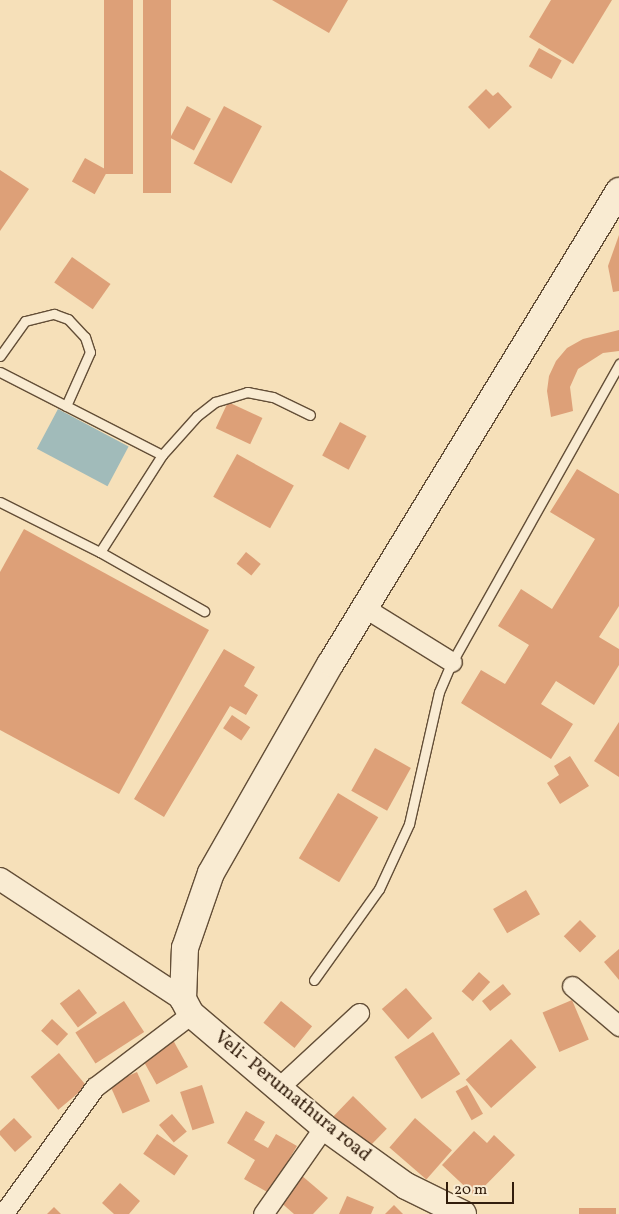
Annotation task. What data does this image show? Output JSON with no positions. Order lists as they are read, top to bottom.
{
  "streets": {
    "main road": ["Veli- Perumathura road"]
  },
  "scale_bar": "20 m"
}
